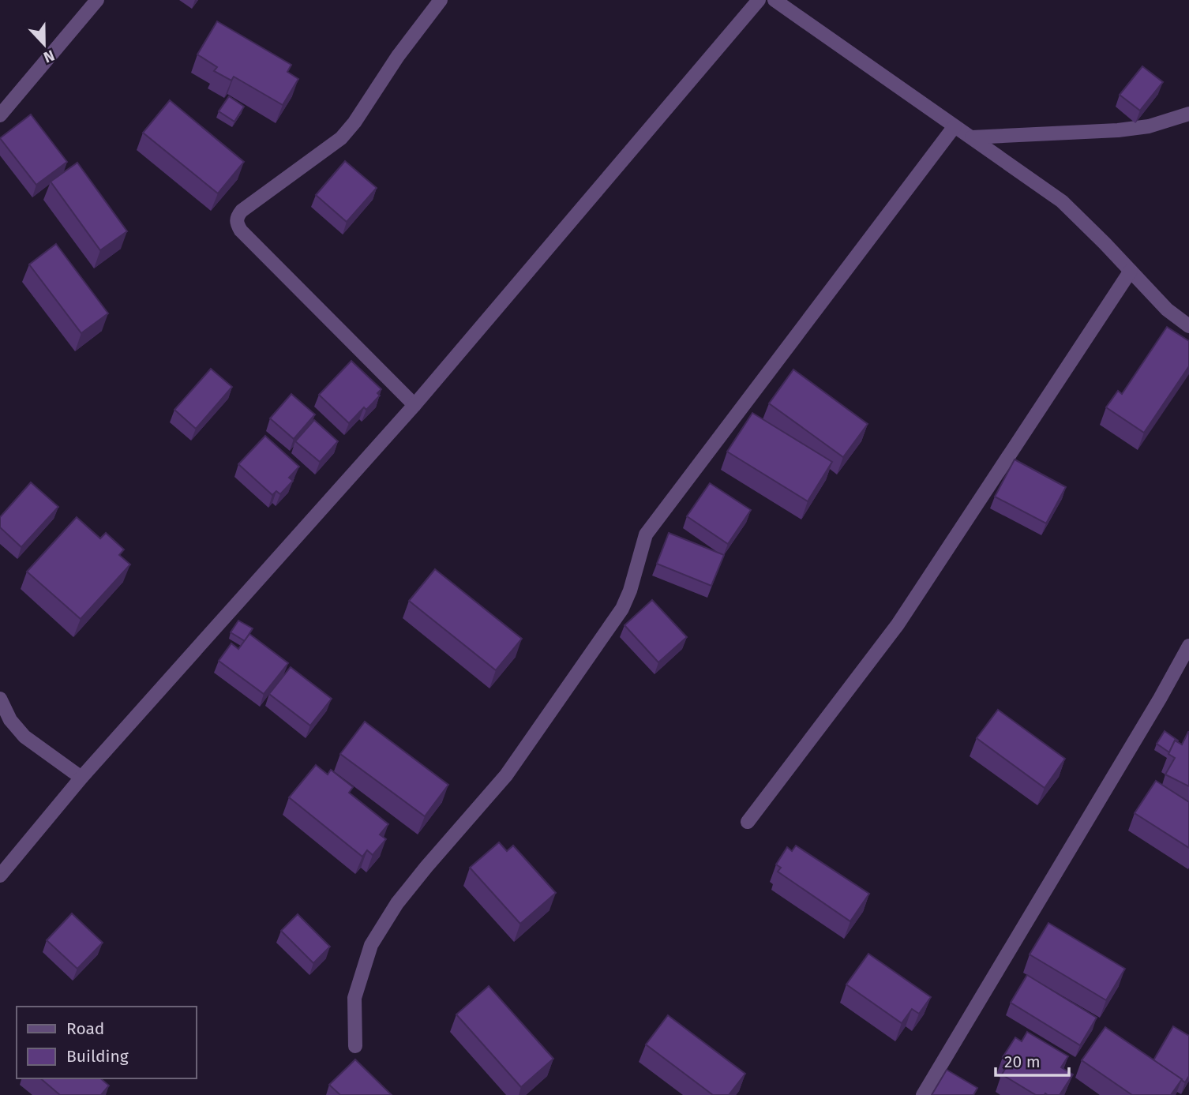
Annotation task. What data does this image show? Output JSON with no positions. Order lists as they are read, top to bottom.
{
  "legend": ["Road", "Building"],
  "scale_bar": "20 m",
  "north": "bottom"
}
